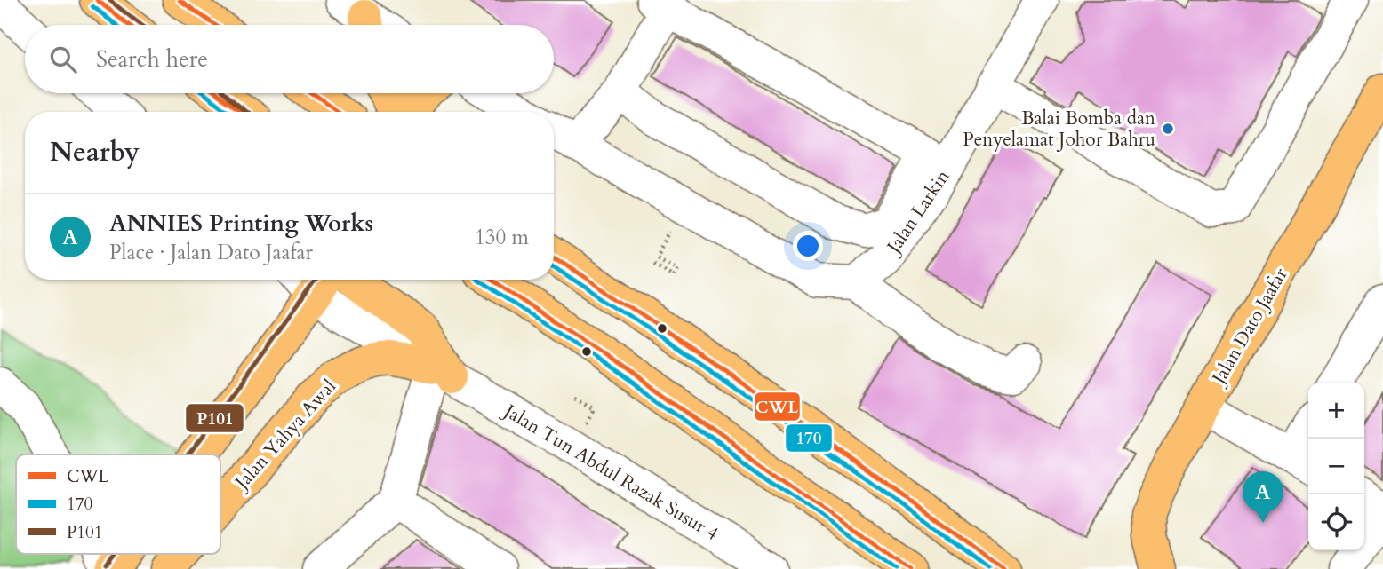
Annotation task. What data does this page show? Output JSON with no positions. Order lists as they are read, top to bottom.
{
  "streets": {
    "main road": ["Jalan Dato Jaafar", "Jalan Yahya Awal"],
    "street": ["Jalan Larkin", "Jalan Tun Abdul Razak Susur 4"]
  },
  "crossings": [
    ["Jalan Yahya Awal", "Jalan Tun Abdul Razak Susur 4"]
  ],
  "places": ["Balai Bomba dan Penyelamat Johor Bahru"],
  "lines": ["transit line CWL", "transit line P101", "transit line 170"],
  "legend": ["CWL", "170", "P101"],
  "page": {
    "search": "Search here",
    "heading": "Nearby",
    "list": [
      {
        "mark": "A",
        "name": "ANNIES Printing Works",
        "note": "Place · Jalan Dato Jaafar",
        "value": "130 m"
      }
    ],
    "map_buttons": ["+", "−"],
    "pins": "A"
  }
}
